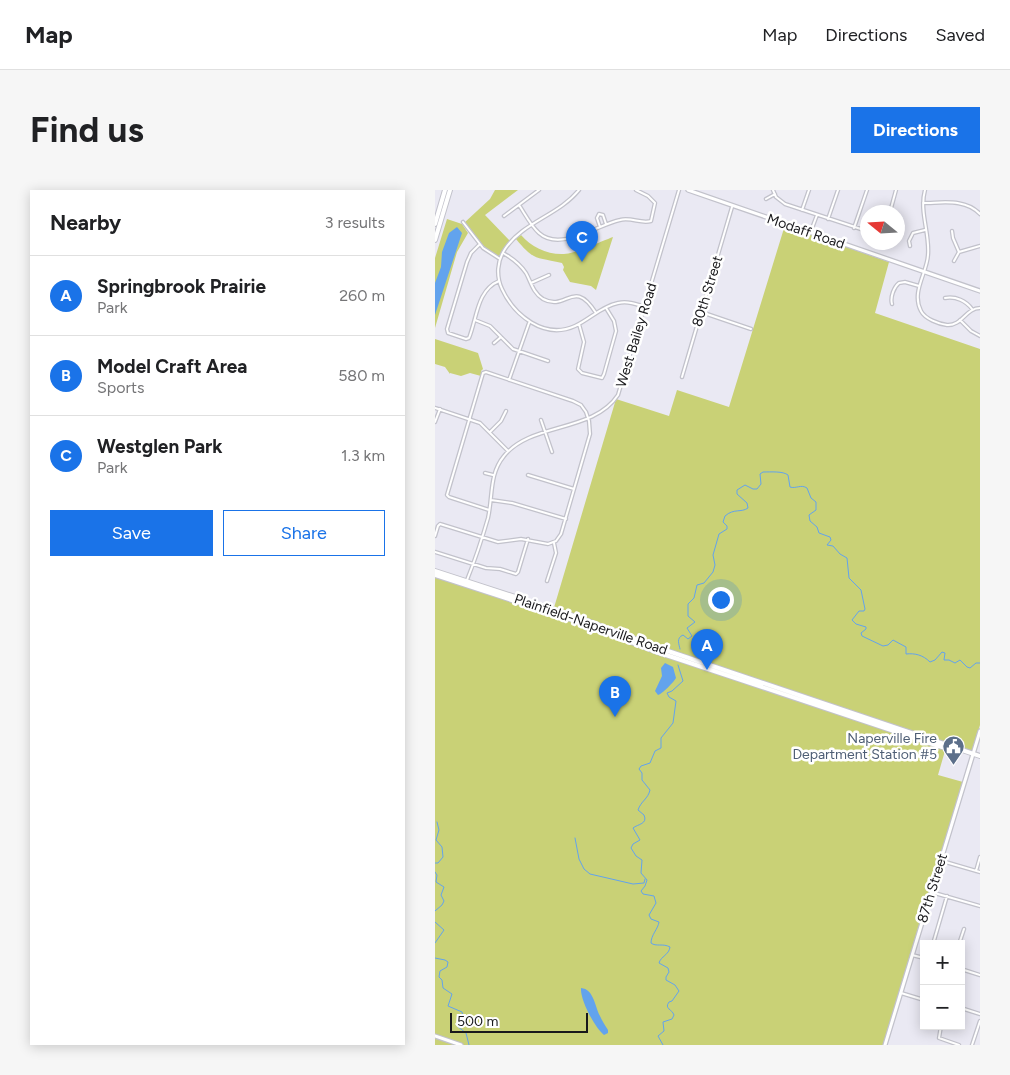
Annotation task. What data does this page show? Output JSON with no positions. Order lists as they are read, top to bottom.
{
  "streets": {
    "main road": ["Plainfield-Naperville Road"],
    "street": [
      "Modaff Road",
      "80th Street",
      "West Bailey Road",
      "87th Street"
    ]
  },
  "crossings": [
    ["Modaff Road", "80th Street"],
    ["West Bailey Road", "Plainfield-Naperville Road"],
    ["Plainfield-Naperville Road", "87th Street"]
  ],
  "places": {
    "public building": ["Naperville Fire Department Station #5"]
  },
  "scale_bar": "500 m",
  "north": "left",
  "page": {
    "header": "Map",
    "nav": ["Map", "Directions", "Saved"],
    "buttons": [
      "Directions",
      ["Save", "Share"]
    ],
    "title": "Find us",
    "heading": ["Nearby", "3 results"],
    "pins": ["C", "A", "B"],
    "list": [
      {
        "mark": "A",
        "name": "Springbrook Prairie",
        "note": "Park",
        "value": "260 m"
      },
      {
        "mark": "B",
        "name": "Model Craft Area",
        "note": "Sports",
        "value": "580 m"
      },
      {
        "mark": "C",
        "name": "Westglen Park",
        "note": "Park",
        "value": "1.3 km"
      }
    ],
    "map_buttons": ["+", "−"],
    "scale": "500 m"
  }
}
